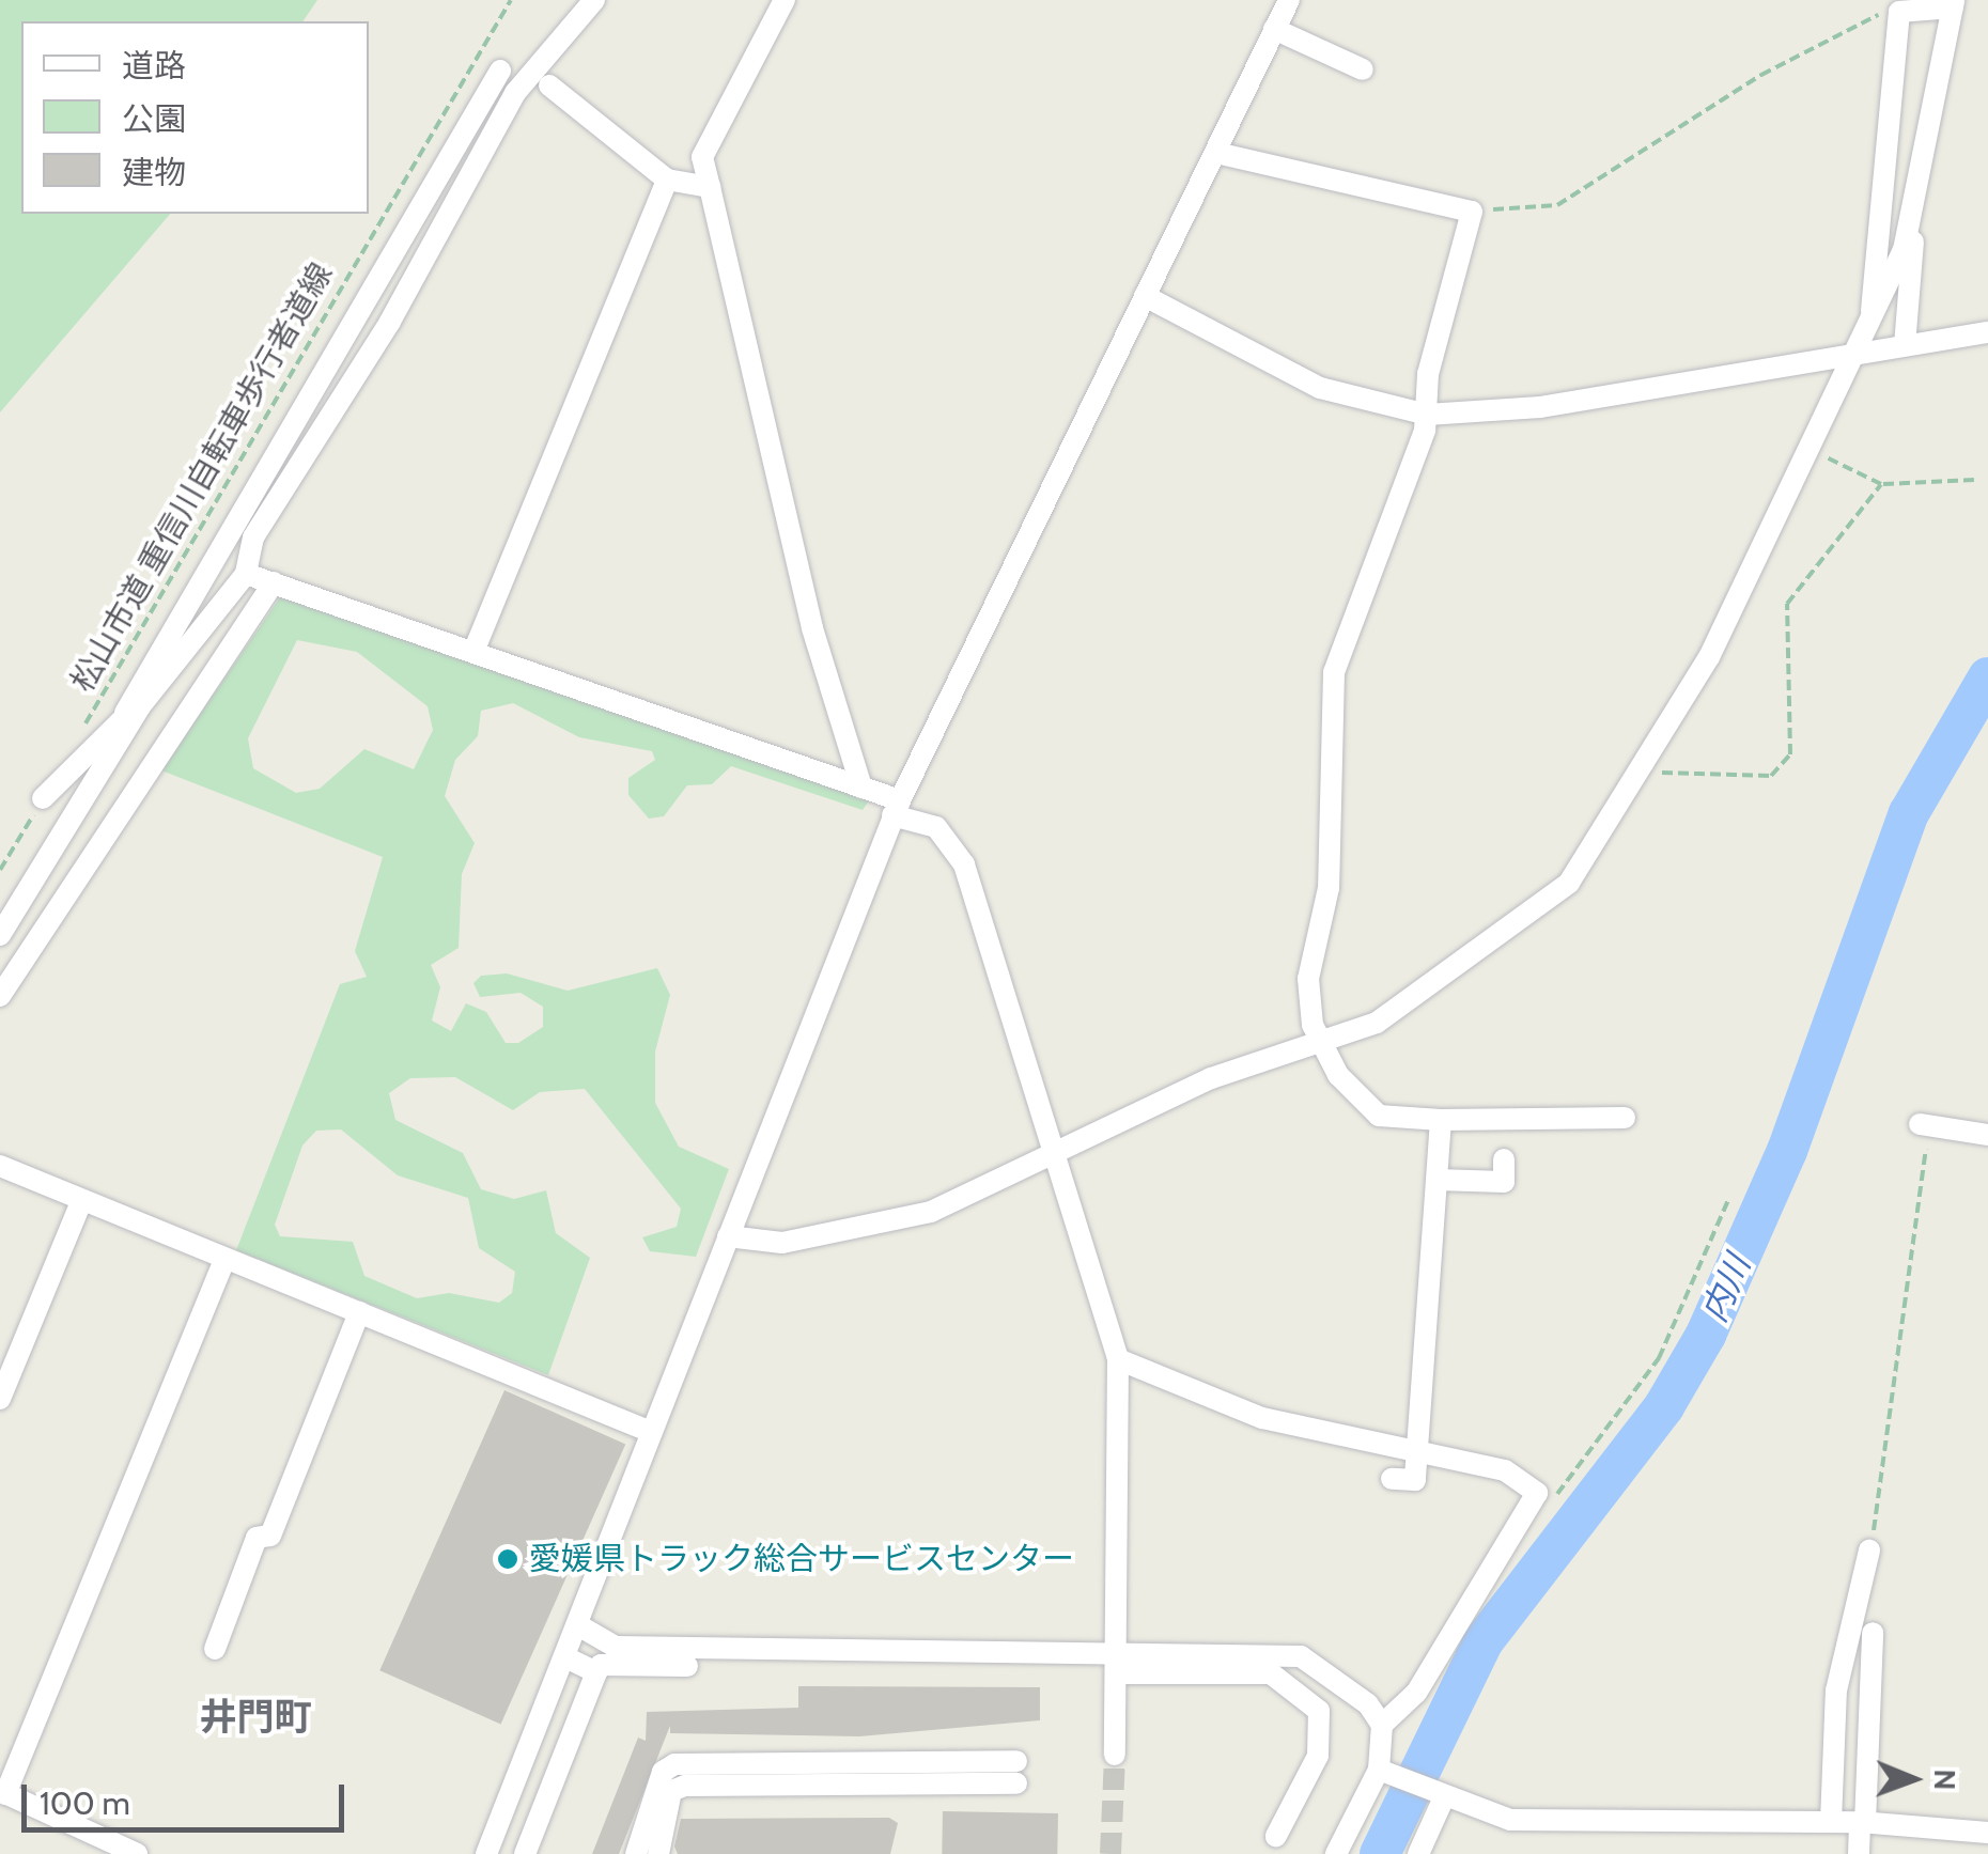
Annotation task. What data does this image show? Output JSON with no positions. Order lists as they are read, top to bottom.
{
  "streets": {
    "path": ["松山市道 重信川自転車歩行者道線"]
  },
  "districts": ["井門町"],
  "water": ["内川"],
  "places": ["愛媛県トラック総合サービスセンター"],
  "legend": ["道路", "公園", "建物"],
  "scale_bar": "100 m",
  "north": "right"
}
